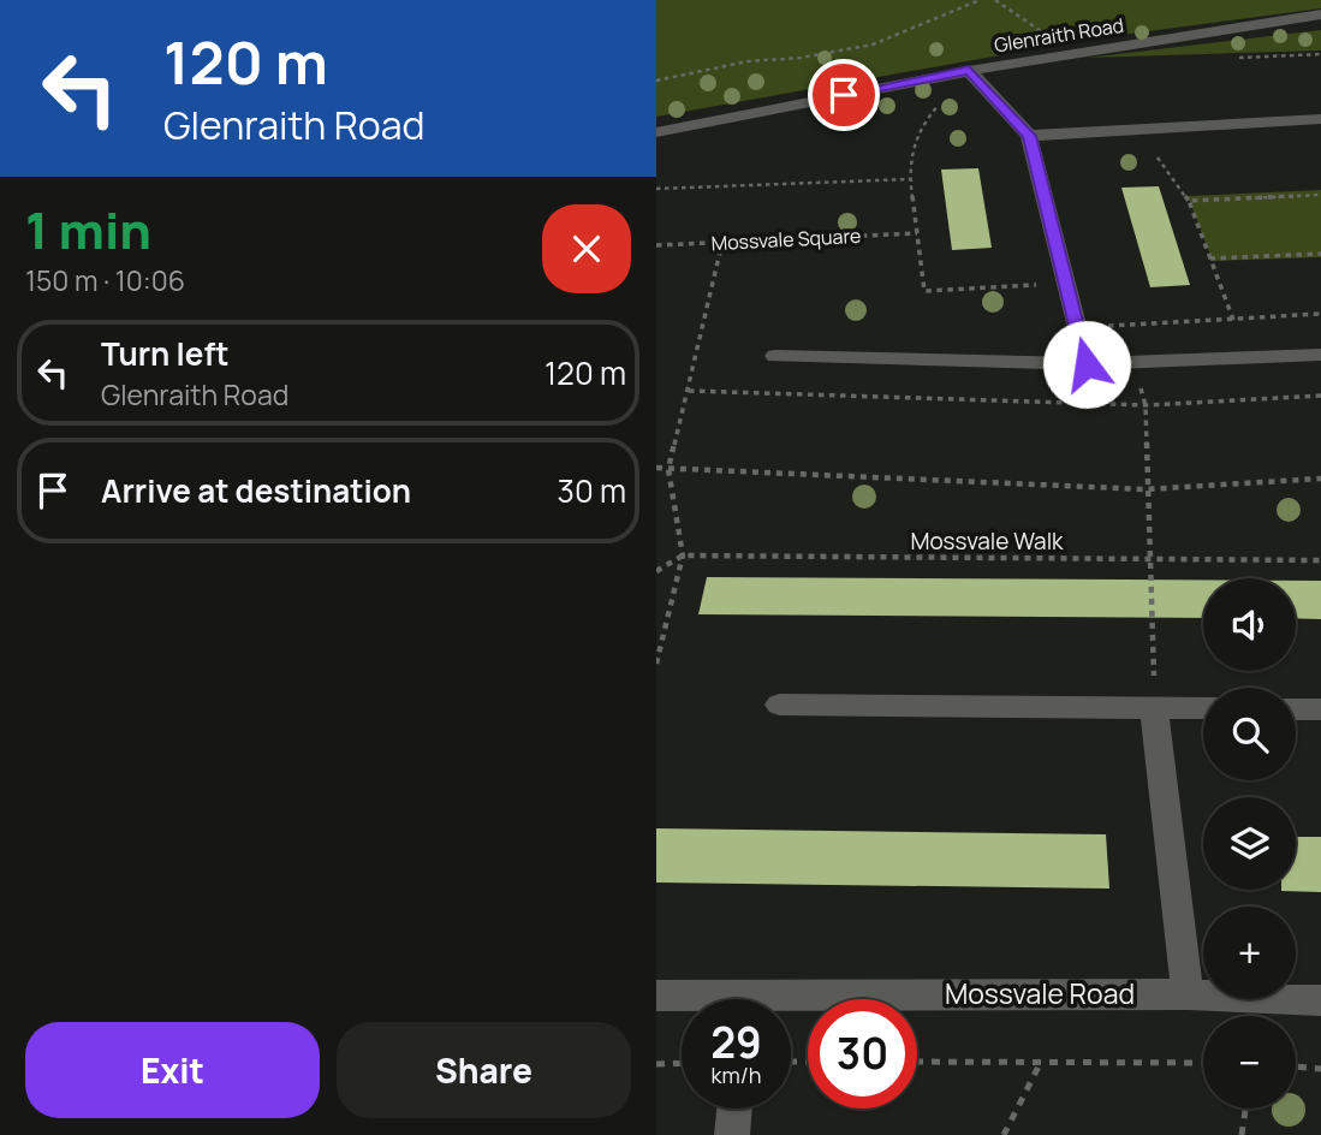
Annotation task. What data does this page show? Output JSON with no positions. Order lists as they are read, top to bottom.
{
  "streets": {
    "street": ["Glenraith Road", "Mossvale Road"],
    "path": ["Mossvale Square", "Mossvale Walk"]
  },
  "page": {
    "turn": ["120 m", "Glenraith Road"],
    "heading": ["1 min", "150 m · 10:06"],
    "list": [
      {
        "name": "Turn left",
        "note": "Glenraith Road",
        "value": "120 m"
      },
      {
        "name": "Arrive at destination",
        "value": "30 m"
      }
    ],
    "map_buttons": ["+", "−"],
    "speed": "29 km/h",
    "limit": "30",
    "buttons": ["Exit", "Share"]
  }
}
